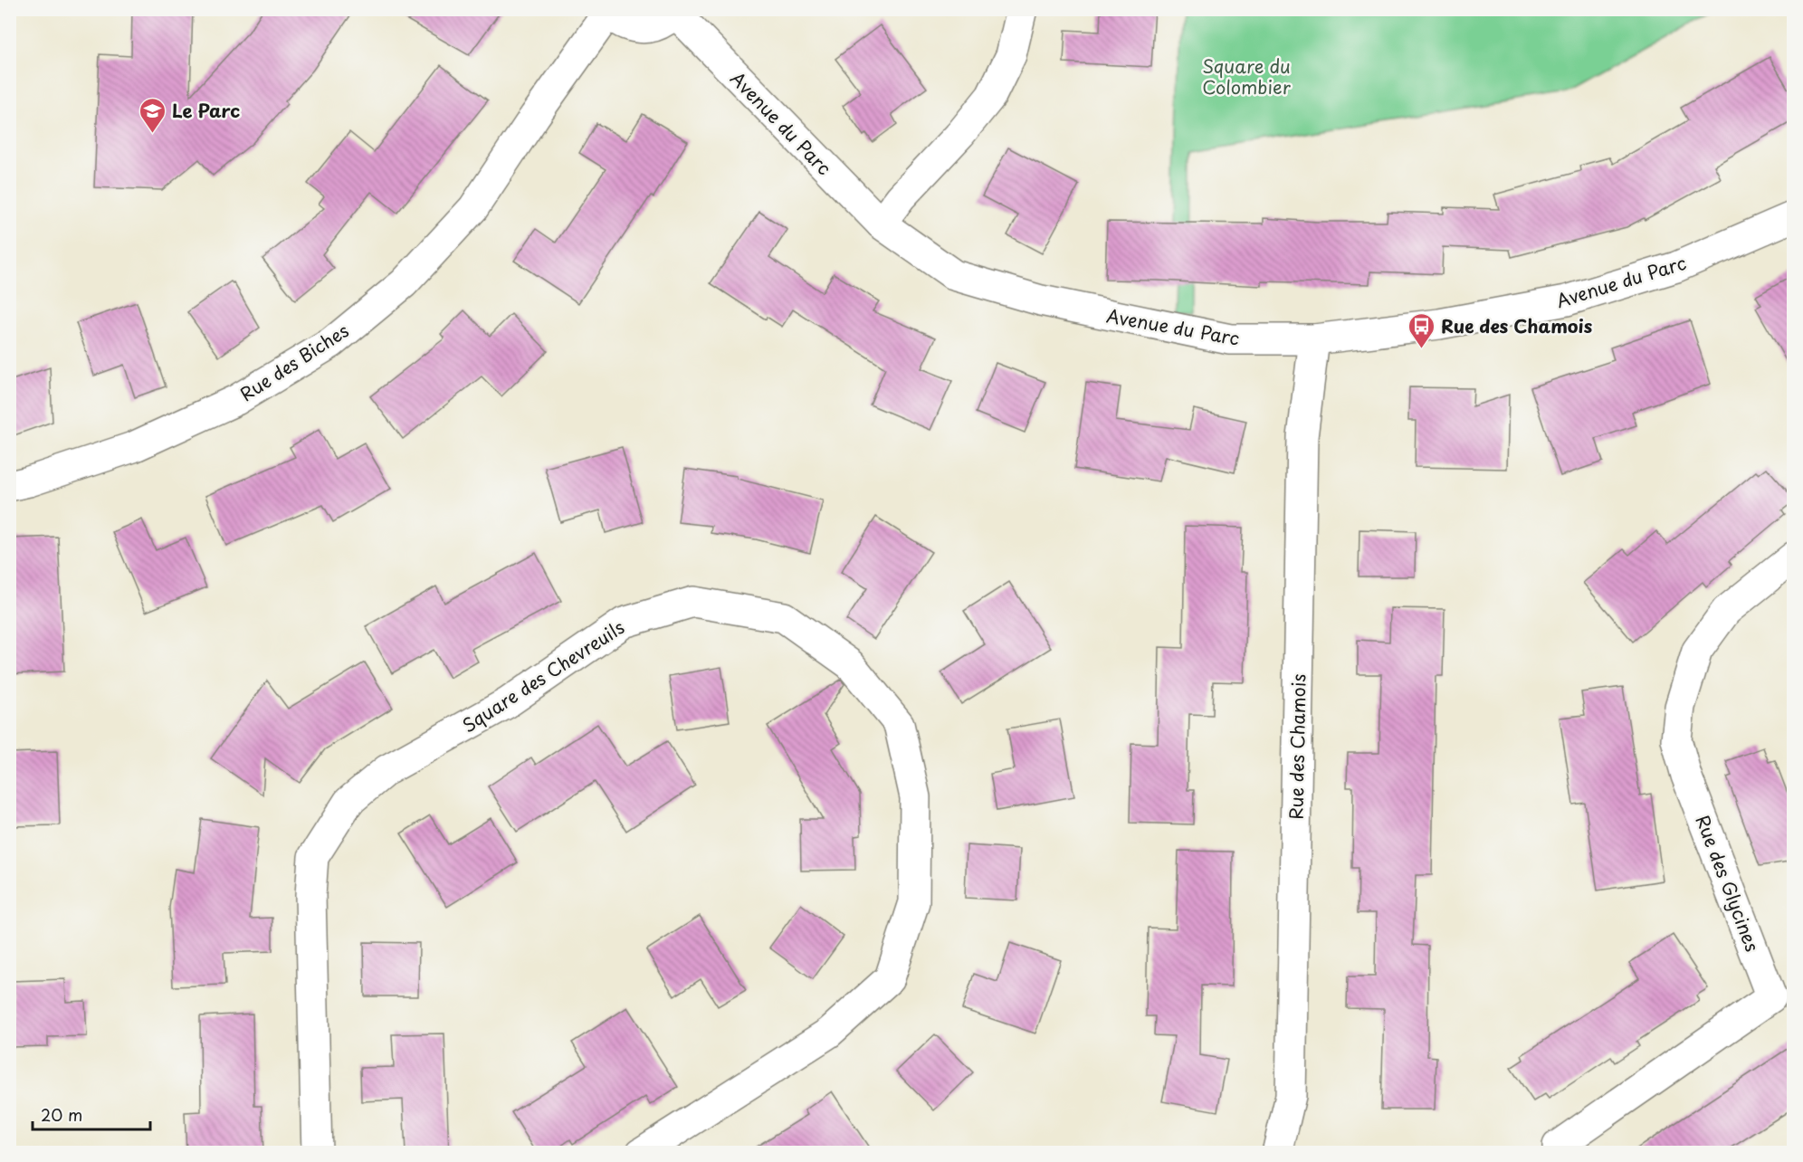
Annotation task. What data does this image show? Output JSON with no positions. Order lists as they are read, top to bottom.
{
  "streets": {
    "street": [
      "Avenue du Parc",
      "Rue des Biches",
      "Square des Chevreuils",
      "Rue des Chamois",
      "Rue des Glycines"
    ]
  },
  "crossings": [
    ["Avenue du Parc", "Rue des Chamois"]
  ],
  "parks": ["Square du Colombier"],
  "places": {
    "school or university": ["Le Parc"],
    "bus stop": ["Rue des Chamois"]
  },
  "scale_bar": "20 m"
}
